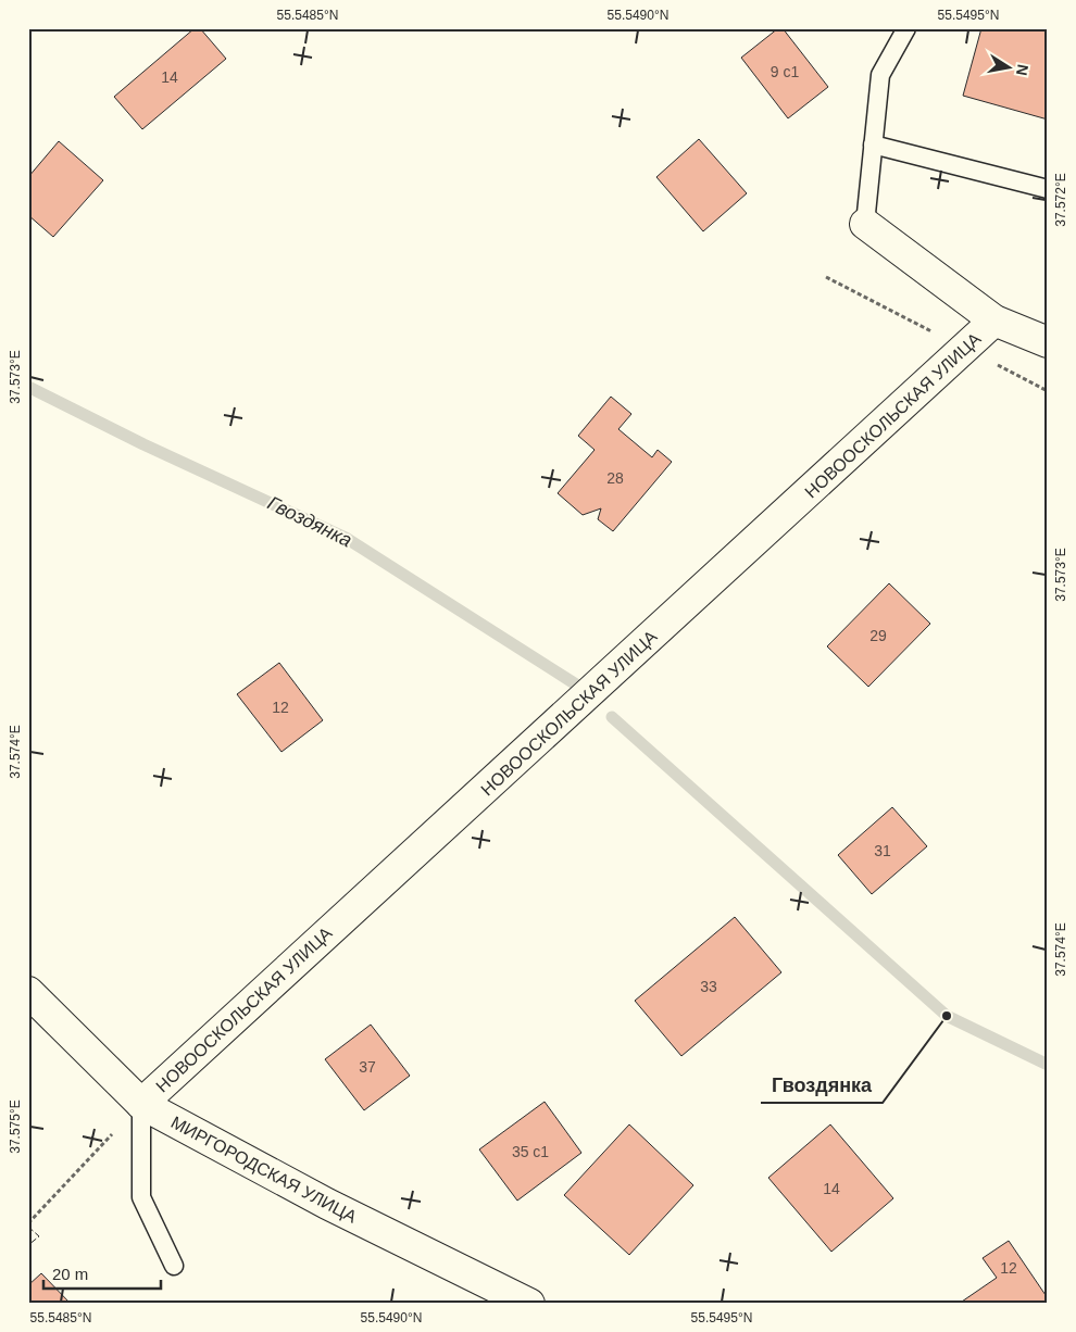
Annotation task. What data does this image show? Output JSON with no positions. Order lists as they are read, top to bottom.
{
  "streets": {
    "street": ["НОВООСКОЛЬСКАЯ УЛИЦА", "МИРГОРОДСКАЯ УЛИЦА"]
  },
  "crossings": [
    ["НОВООСКОЛЬСКАЯ УЛИЦА", "МИРГОРОДСКАЯ УЛИЦА"]
  ],
  "water": ["Гвоздянка"],
  "places": ["Гвоздянка"],
  "house_numbers": [
    "9 с1",
    "14",
    "28",
    "29",
    "12",
    "31",
    "33",
    "37",
    "35 с1",
    "14",
    "12"
  ],
  "scale_bar": "20 m",
  "north": "right",
  "coordinates": [
    "55.5485°N",
    "55.5490°N",
    "55.5495°N",
    "37.572°E",
    "37.573°E",
    "37.574°E",
    "37.575°E"
  ]
}
